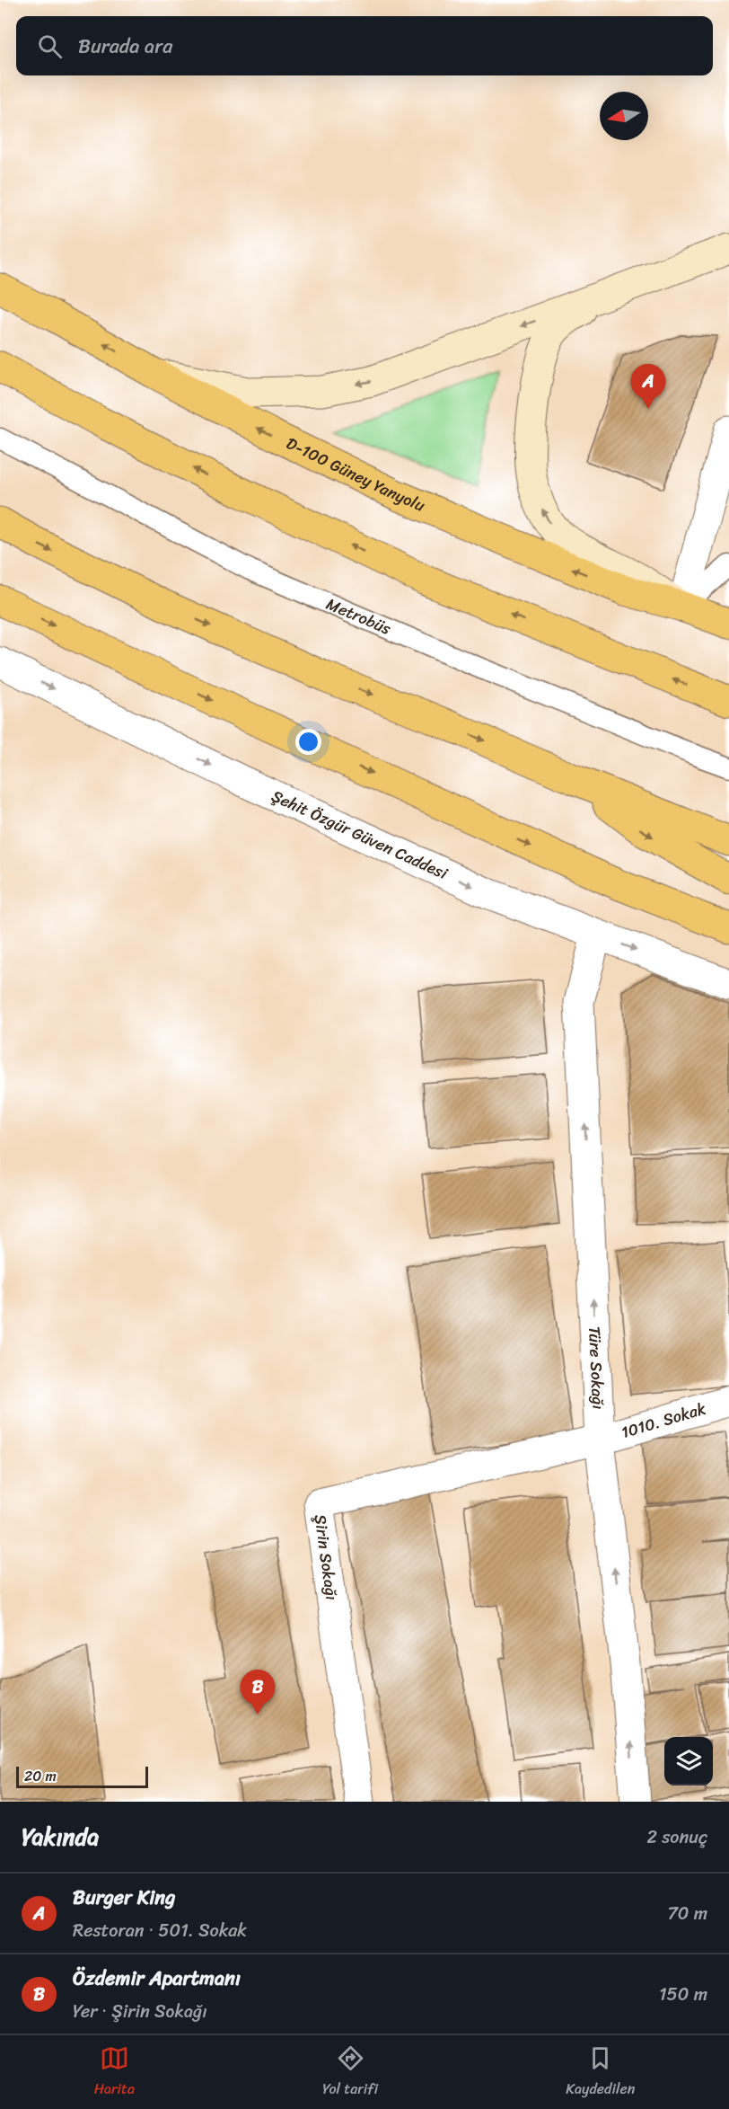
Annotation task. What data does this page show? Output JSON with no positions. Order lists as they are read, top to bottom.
{
  "streets": {
    "main road": ["D-100 Güney Yanyolu"],
    "street": [
      "Şehit Özgür Güven Caddesi",
      "Türe Sokağı",
      "1010. Sokak",
      "Şirin Sokağı"
    ],
    "lane": ["Metrobüs"]
  },
  "crossings": [
    ["Şehit Özgür Güven Caddesi", "Türe Sokağı"],
    ["Türe Sokağı", "1010. Sokak"],
    ["Türe Sokağı", "Şirin Sokağı"],
    ["1010. Sokak", "Şirin Sokağı"]
  ],
  "one_way": ["Şehit Özgür Güven Caddesi", "Türe Sokağı"],
  "scale_bar": "20 m",
  "north": "left",
  "page": {
    "search": "Burada ara",
    "pins": ["A", "B"],
    "scale": "20 m",
    "heading": ["Yakında", "2 sonuç"],
    "list": [
      {
        "mark": "A",
        "name": "Burger King",
        "note": "Restoran · 501. Sokak",
        "value": "70 m"
      },
      {
        "mark": "B",
        "name": "Özdemir Apartmanı",
        "note": "Yer · Şirin Sokağı",
        "value": "150 m"
      }
    ],
    "nav": ["Harita", "Yol tarifi", "Kaydedilen"]
  }
}
